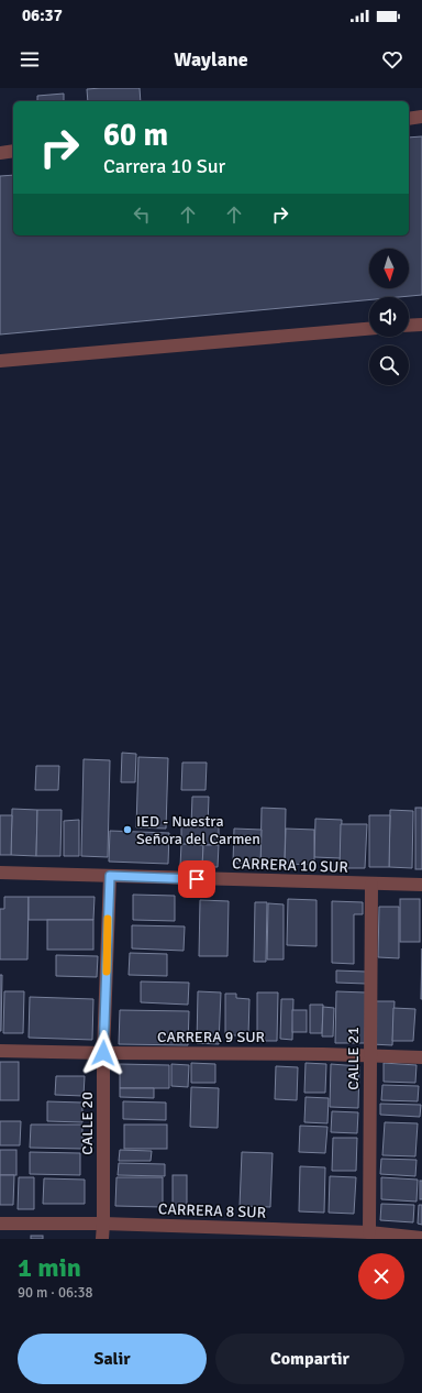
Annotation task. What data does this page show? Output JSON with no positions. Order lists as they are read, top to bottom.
{
  "streets": {
    "street": [
      "CARRERA 10 SUR",
      "CARRERA 9 SUR",
      "CALLE 21",
      "CALLE 20",
      "CARRERA 8 SUR"
    ]
  },
  "crossings": [
    ["CARRERA 10 SUR", "CALLE 21"],
    ["CARRERA 10 SUR", "CALLE 20"],
    ["CARRERA 9 SUR", "CALLE 21"],
    ["CARRERA 9 SUR", "CALLE 20"],
    ["CALLE 21", "CARRERA 8 SUR"],
    ["CALLE 20", "CARRERA 8 SUR"]
  ],
  "places": ["IED - Nuestra Señora del Carmen"],
  "north": "bottom",
  "page": {
    "status": "06:37",
    "header": "Waylane",
    "turn": ["60 m", "Carrera 10 Sur"],
    "heading": ["1 min", "90 m · 06:38"],
    "buttons": ["Salir", "Compartir"]
  }
}
